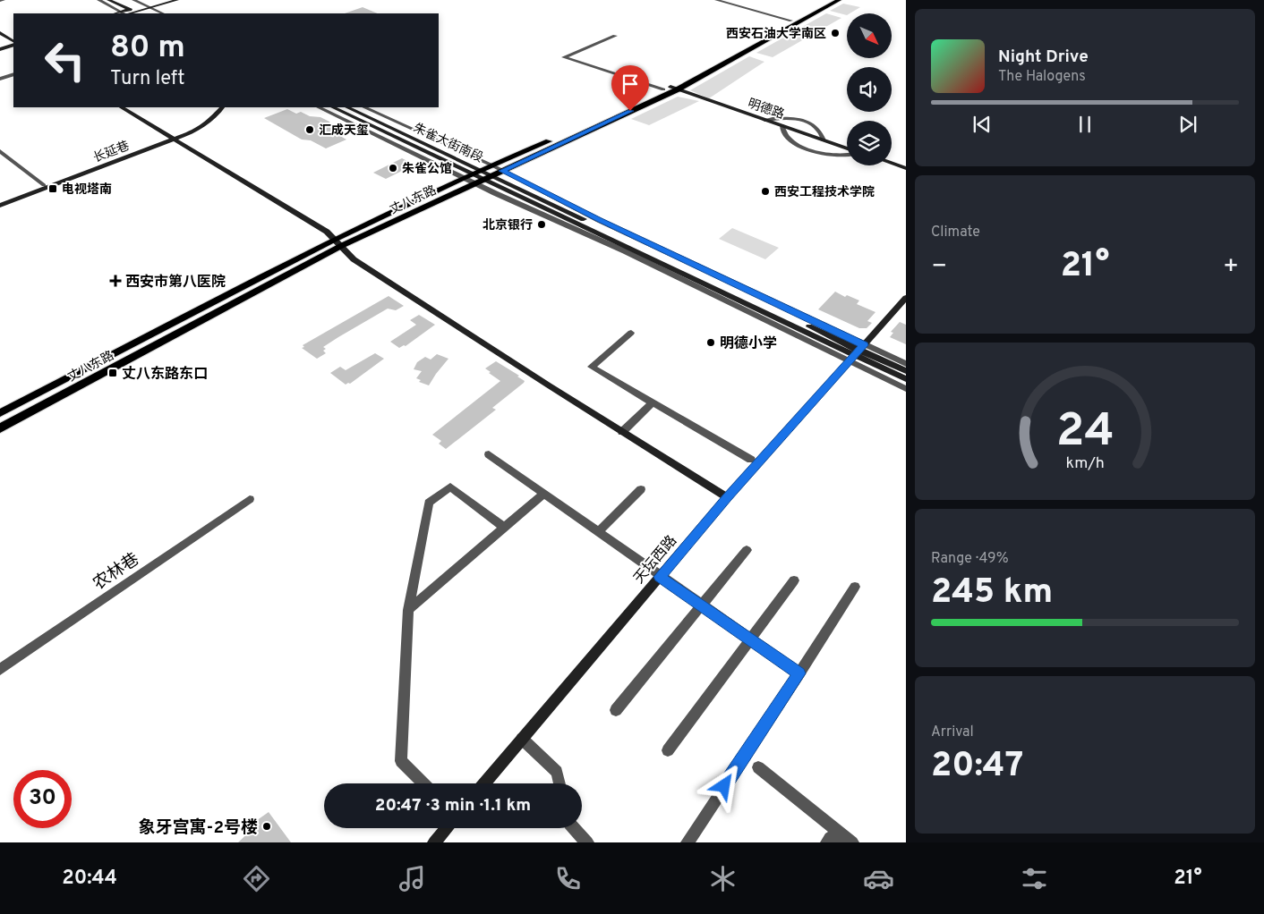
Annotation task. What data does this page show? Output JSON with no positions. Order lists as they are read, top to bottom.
{
  "streets": {
    "main road": ["丈八东路"],
    "street": [
      "明德路",
      "朱雀大街南段",
      "长延巷",
      "天坛西路",
      "农林巷"
    ]
  },
  "crossings": [
    ["明德路", "丈八东路"],
    ["朱雀大街南段", "丈八东路"],
    ["朱雀大街南段", "天坛西路"]
  ],
  "places": {
    "other": [
      "西安石油大学南区",
      "汇成天玺",
      "朱雀公馆",
      "西安工程技术学院",
      "北京银行",
      "明德小学",
      "象牙宫寓-2号楼"
    ],
    "transit": ["电视塔南", "丈八东路东口"],
    "health": ["西安市第八医院"]
  },
  "north": "bottom right",
  "page": {
    "turn": ["80 m", "Turn left"],
    "song": ["Night Drive", "The Halogens"],
    "tile": [
      "Climate",
      ["Range · 49%", "245 km"],
      ["Arrival", "20:47"]
    ],
    "heat": ["−", "21°", "+"],
    "limit": "30",
    "trip": "20:47 · 3 min · 1.1 km",
    "tabs": ["20:44", "21°"],
    "gauge": ["24", "km/h"]
  }
}
